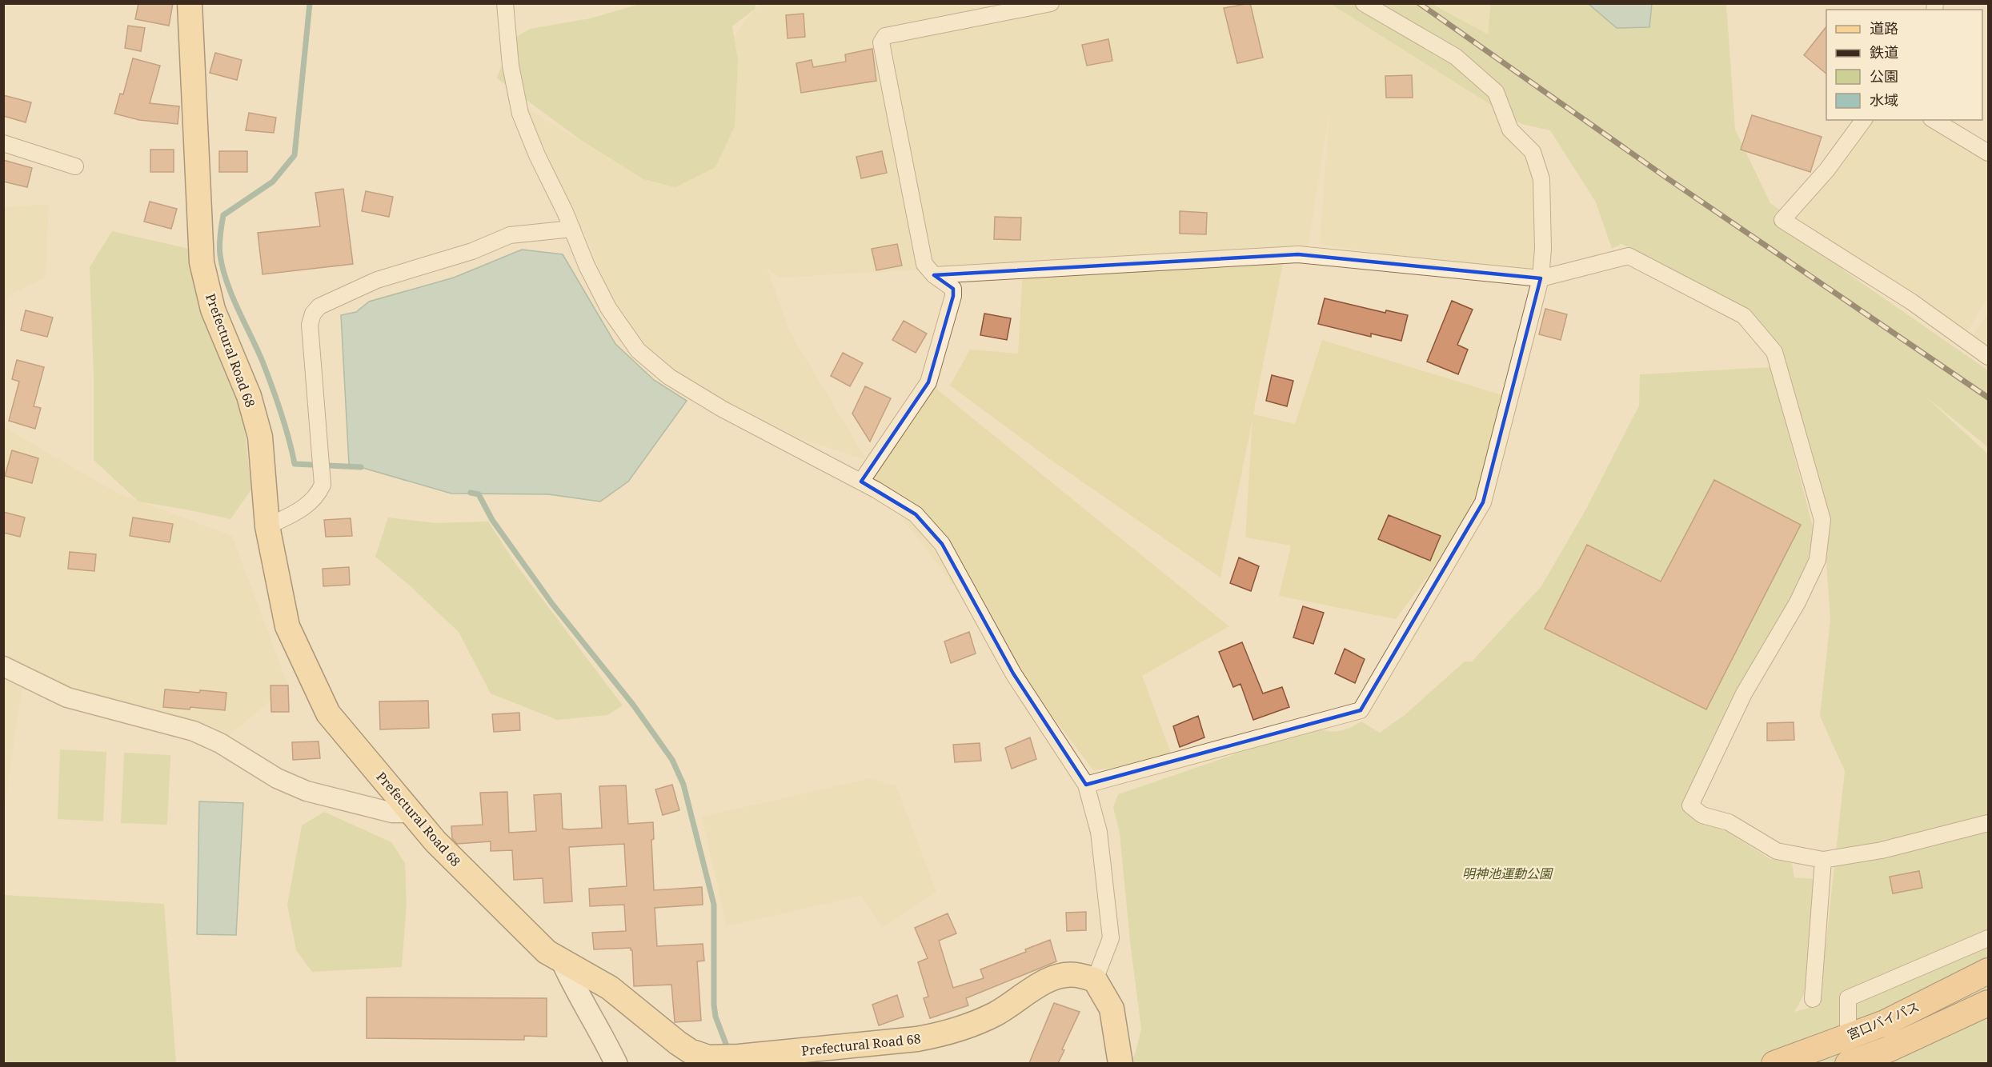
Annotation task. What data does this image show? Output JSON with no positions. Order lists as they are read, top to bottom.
{
  "streets": {
    "highway": ["宮口バイパス"],
    "main road": ["Prefectural Road 68"]
  },
  "parks": ["明神池運動公園"],
  "legend": [
    "道路",
    "鉄道",
    "公園",
    "水域"
  ]
}
